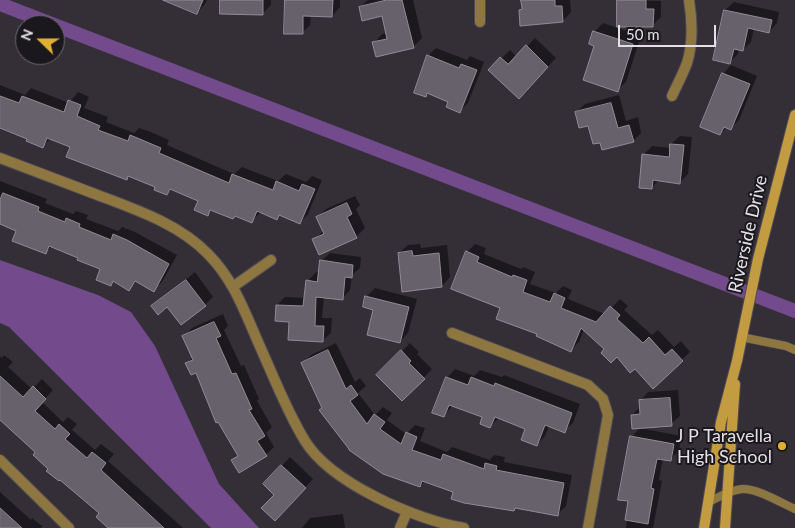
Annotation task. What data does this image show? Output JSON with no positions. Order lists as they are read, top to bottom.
{
  "streets": {
    "street": ["Riverside Drive"]
  },
  "places": ["J P Taravella High School"],
  "scale_bar": "50 m",
  "north": "left"
}
